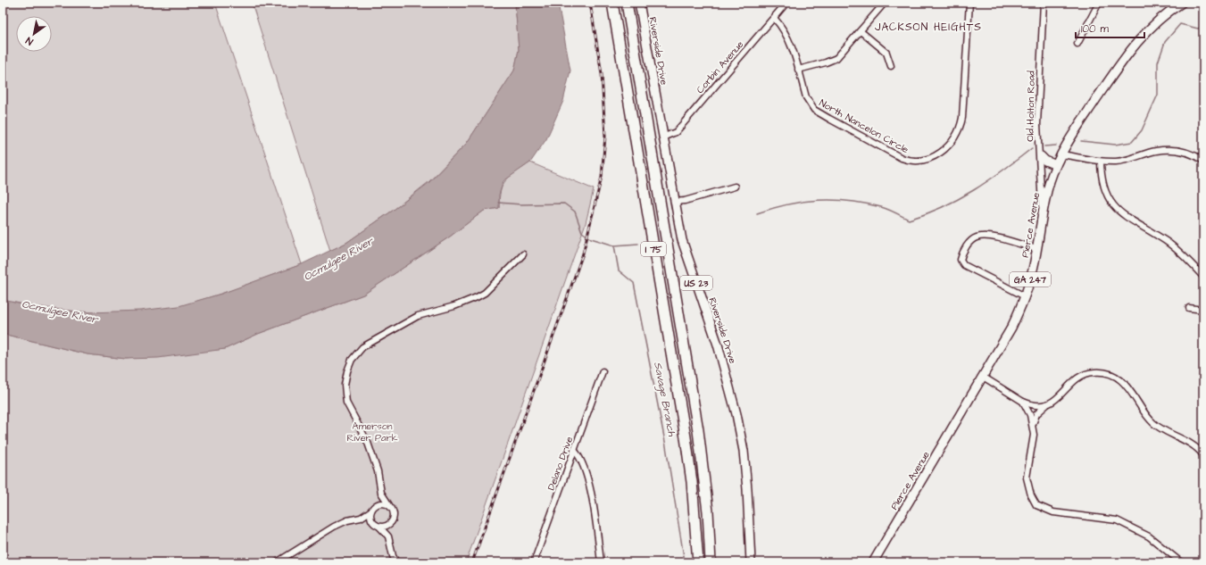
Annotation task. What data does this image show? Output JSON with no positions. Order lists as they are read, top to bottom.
{
  "streets": {
    "highway": ["I 75"],
    "main road": [
      "Riverside Drive",
      "Pierce Avenue",
      "GA 247",
      "US 23"
    ],
    "street": [
      "Corbin Avenue",
      "Old Holton Road",
      "North Nancelon Circle",
      "Delano Drive"
    ]
  },
  "crossings": [
    ["Riverside Drive", "Corbin Avenue"],
    ["Corbin Avenue", "North Nancelon Circle"],
    ["Old Holton Road", "Pierce Avenue"]
  ],
  "districts": ["JACKSON HEIGHTS"],
  "water": ["Ocmulgee River", "Savage Branch"],
  "parks": ["Amerson River Park"],
  "scale_bar": "100 m",
  "north": "bottom left"
}
